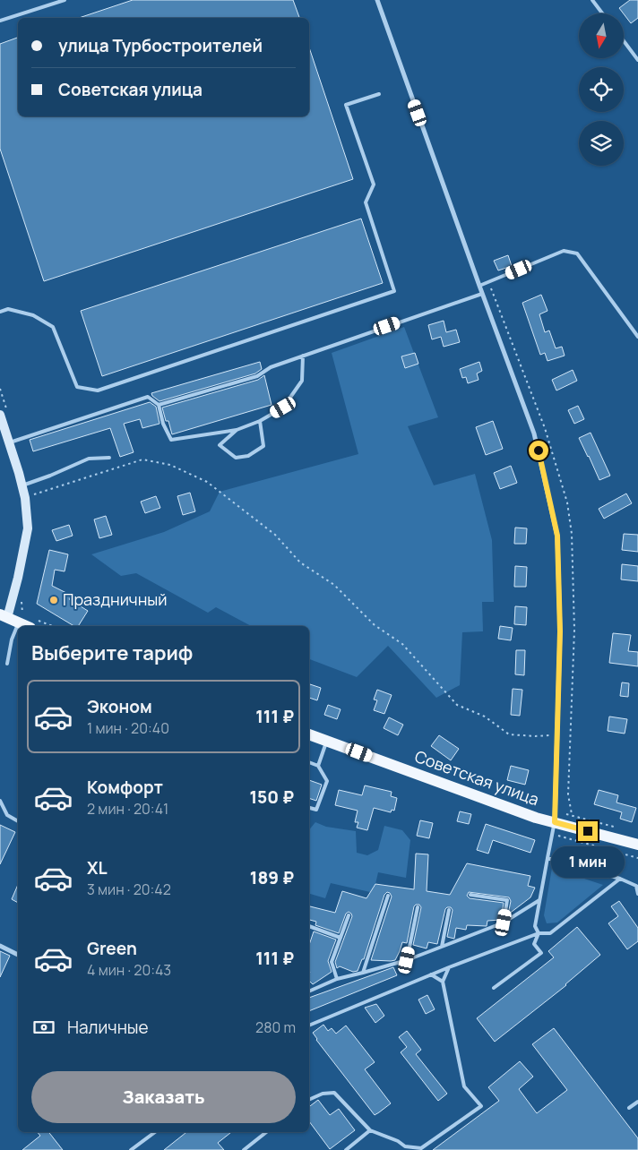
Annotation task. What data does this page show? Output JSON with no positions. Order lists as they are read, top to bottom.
{
  "streets": {
    "main road": ["Советская улица"]
  },
  "places": ["Праздничный"],
  "north": "bottom",
  "page": {
    "banner": ["улица Турбостроителей", "Советская улица"],
    "heading": "Выберите тариф",
    "list": [
      {
        "name": "Эконом",
        "note": "1 мин · 20:40",
        "value": "111 ₽"
      },
      {
        "name": "Комфорт",
        "note": "2 мин · 20:41",
        "value": "150 ₽"
      },
      {
        "name": "XL",
        "note": "3 мин · 20:42",
        "value": "189 ₽"
      },
      {
        "name": "Green",
        "note": "4 мин · 20:43",
        "value": "111 ₽"
      }
    ],
    "bubble": "1 мин",
    "pay": ["Наличные", "280 m"],
    "buttons": "Заказать"
  }
}
